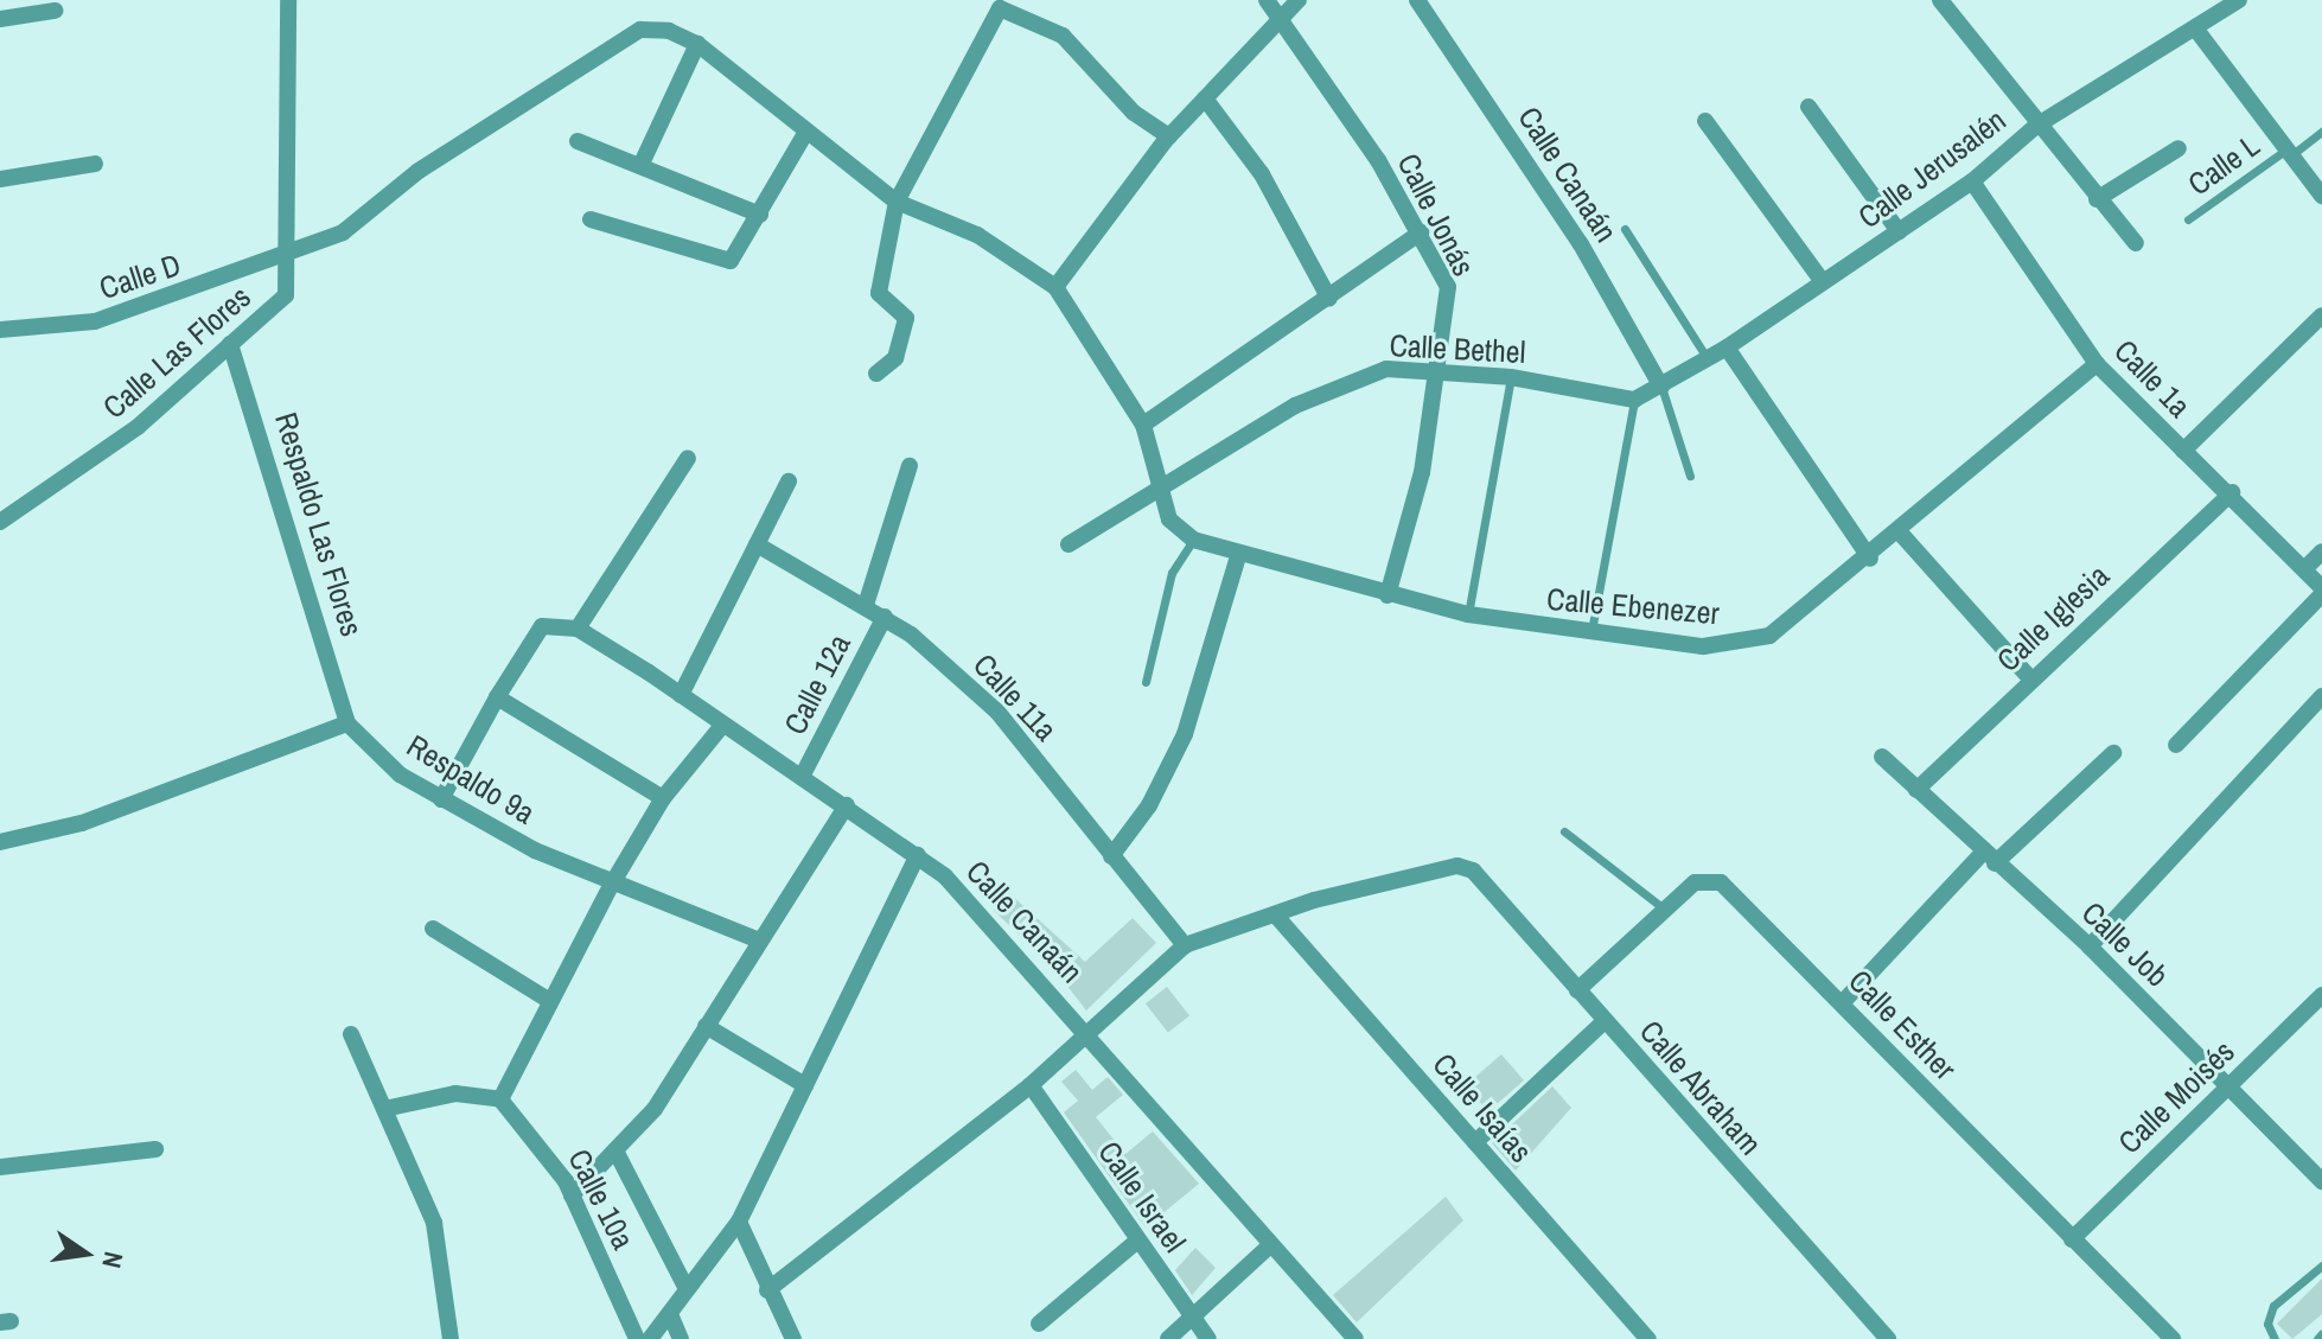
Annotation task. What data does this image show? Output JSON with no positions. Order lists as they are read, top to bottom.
{
  "streets": {
    "street": [
      "Calle Jerusalén",
      "Calle Canaán",
      "Calle Jonás",
      "Calle D",
      "Calle Bethel",
      "Calle Las Flores",
      "Calle 1a",
      "Respaldo Las Flores",
      "Calle Ebenezer",
      "Calle Iglesia",
      "Calle 12a",
      "Calle 11a",
      "Respaldo 9a",
      "Calle Job",
      "Calle Esther",
      "Calle Abraham",
      "Calle Moisés",
      "Calle Isaías",
      "Calle Israel",
      "Calle 10a"
    ],
    "lane": ["Calle L"]
  },
  "crossings": [
    ["Calle Jerusalén", "Calle Canaán"],
    ["Calle Jerusalén", "Calle 1a"],
    ["Calle Canaán", "Calle 12a"],
    ["Calle Jonás", "Calle Bethel"],
    ["Calle Jonás", "Calle Ebenezer"],
    ["Calle D", "Calle Las Flores"],
    ["Calle Las Flores", "Respaldo Las Flores"],
    ["Calle 1a", "Calle Ebenezer"],
    ["Calle 1a", "Calle Iglesia"],
    ["Respaldo Las Flores", "Respaldo 9a"],
    ["Calle Iglesia", "Calle Job"],
    ["Calle 12a", "Calle 11a"],
    ["Calle Job", "Calle Moisés"],
    ["Calle Esther", "Calle Abraham"],
    ["Calle Esther", "Calle Moisés"],
    ["Calle Abraham", "Calle Isaías"]
  ],
  "north": "right"
}
